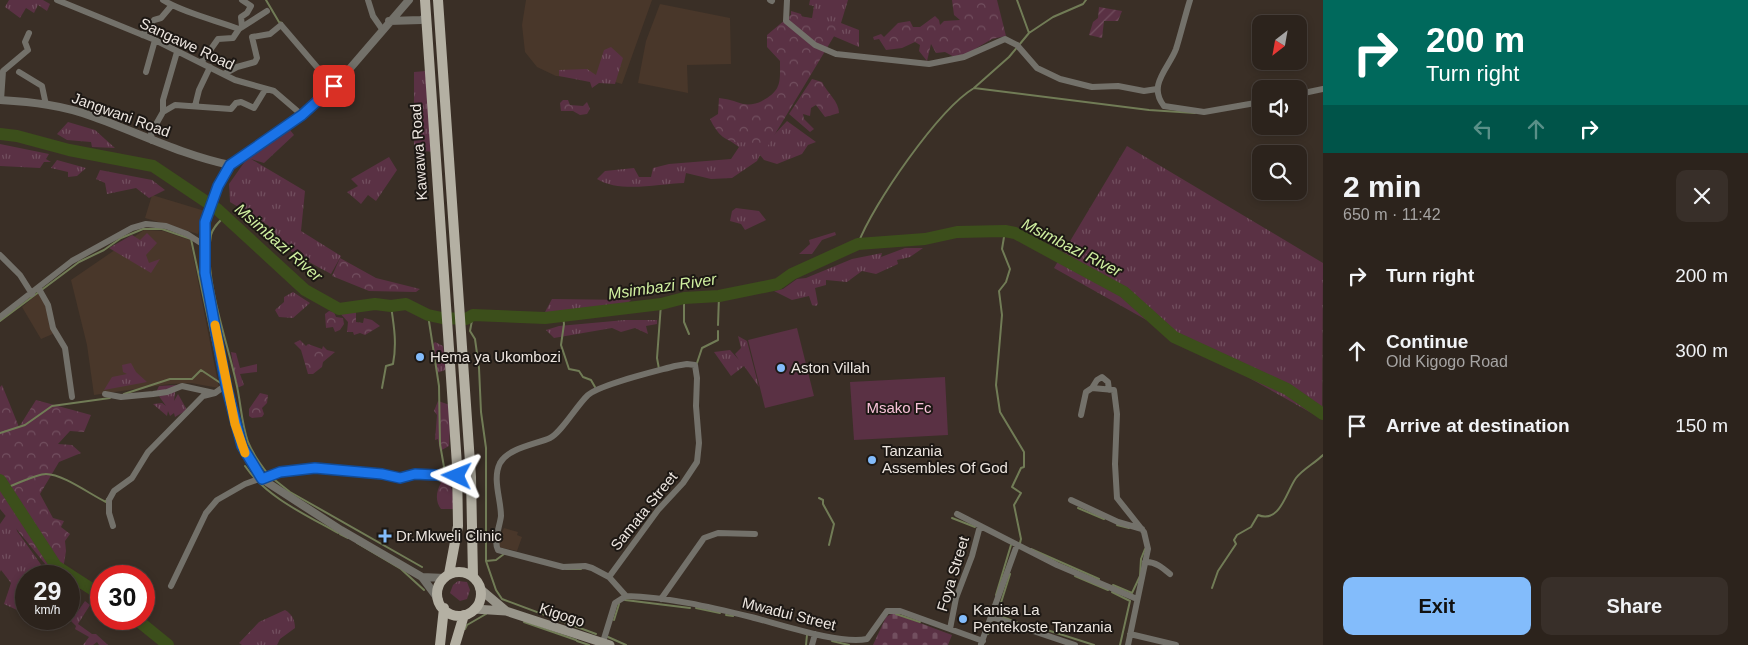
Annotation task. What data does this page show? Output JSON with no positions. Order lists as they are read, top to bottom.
{
  "streets": {
    "main road": ["Kawawa Road", "Kigogo"],
    "street": [
      "Sangawe Road",
      "Jangwani Road",
      "Samata Street",
      "Foya Street",
      "Mwadui Street"
    ]
  },
  "crossings": [
    ["Foya Street", "Mwadui Street"]
  ],
  "water": ["Msimbazi River"],
  "parks": ["Msako Fc"],
  "places": {
    "other": [
      "Hema ya Ukombozi",
      "Aston Villah",
      "Tanzania Assembles Of God",
      "Kanisa La Pentekoste Tanzania"
    ],
    "health": ["Dr.Mkweli Clinic"]
  },
  "north": "bottom left",
  "page": {
    "turn": ["200 m", "Turn right"],
    "heading": ["2 min", "650 m · 11:42"],
    "list": [
      {
        "name": "Turn right",
        "value": "200 m"
      },
      {
        "name": "Continue",
        "note": "Old Kigogo Road",
        "value": "300 m"
      },
      {
        "name": "Arrive at destination",
        "value": "150 m"
      }
    ],
    "speed": "29 km/h",
    "limit": "30",
    "buttons": ["Exit", "Share"]
  }
}
